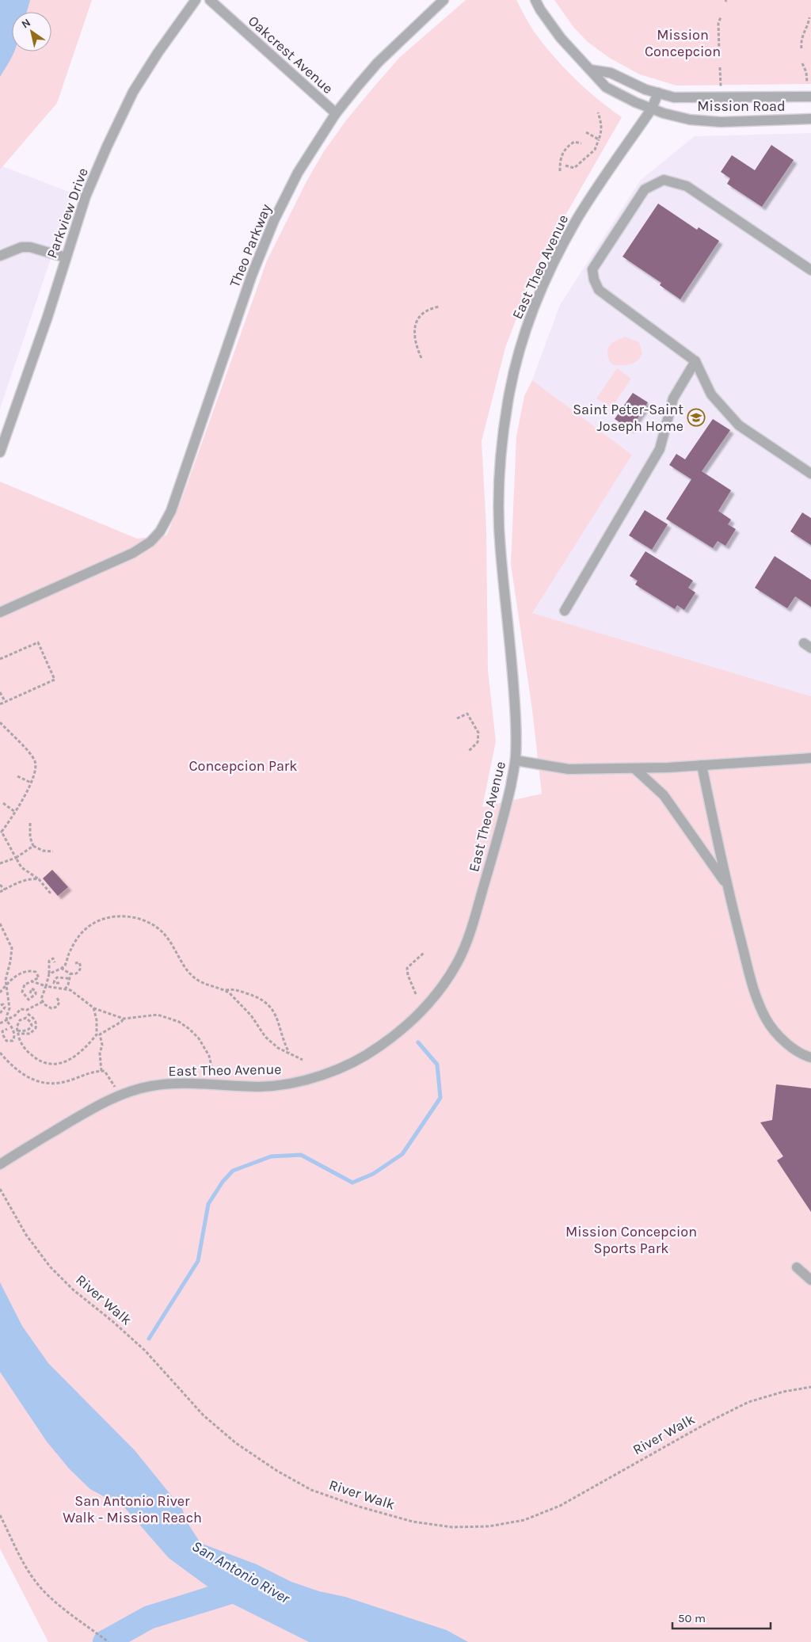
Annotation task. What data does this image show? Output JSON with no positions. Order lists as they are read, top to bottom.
{
  "streets": {
    "street": [
      "Oakcrest Avenue",
      "Mission Road",
      "Parkview Drive",
      "Theo Parkway",
      "East Theo Avenue"
    ],
    "path": ["River Walk"]
  },
  "crossings": [
    ["Oakcrest Avenue", "Theo Parkway"],
    ["Mission Road", "East Theo Avenue"]
  ],
  "water": ["San Antonio River"],
  "parks": [
    "Mission Concepcion",
    "Concepcion Park",
    "Mission Concepcion Sports Park",
    "San Antonio River Walk - Mission Reach"
  ],
  "places": {
    "school or university": ["Saint Peter-Saint Joseph Home"]
  },
  "scale_bar": "50 m",
  "north": "top left"
}
